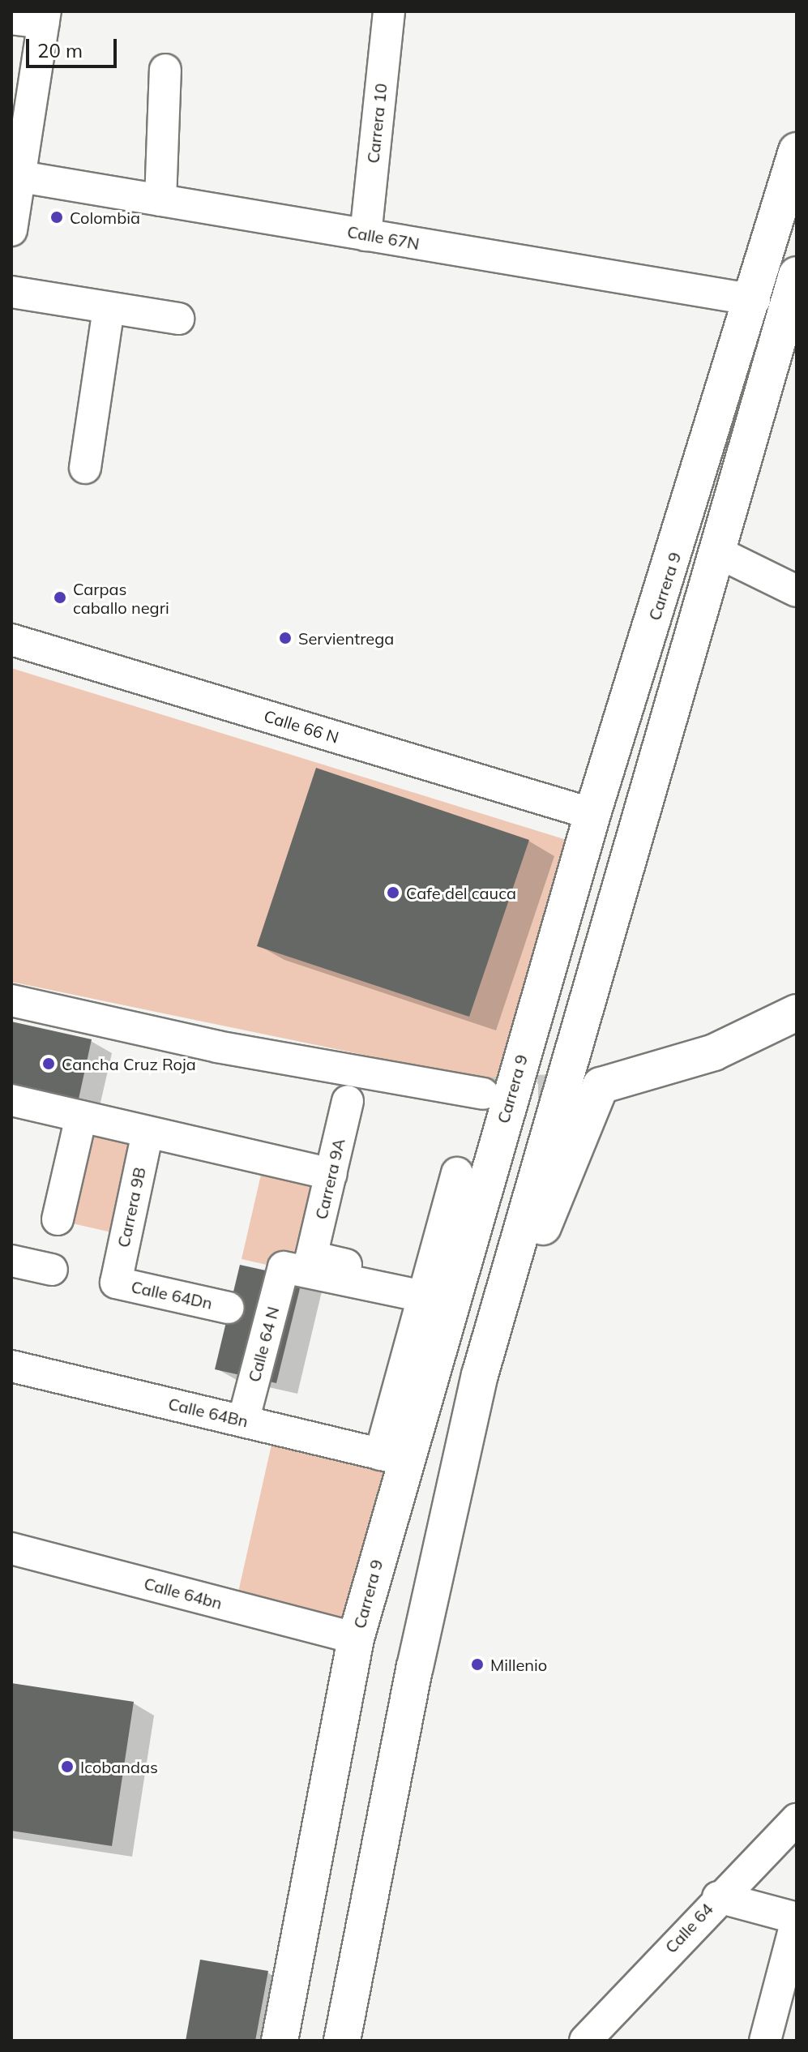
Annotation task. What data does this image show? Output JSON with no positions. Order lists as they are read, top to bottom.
{
  "streets": {
    "main road": ["Carrera 9"],
    "street": [
      "Carrera 10",
      "Calle 67N",
      "Calle 66 N",
      "Carrera 9A",
      "Carrera 9B",
      "Calle 64Dn",
      "Calle 64 N",
      "Calle 64Bn",
      "Calle 64bn",
      "Calle 64"
    ]
  },
  "crossings": [
    ["Carrera 10", "Calle 67N"],
    ["Calle 67N", "Carrera 9"],
    ["Carrera 9", "Calle 66 N"],
    ["Carrera 9", "Calle 64Bn"],
    ["Carrera 9", "Calle 64bn"],
    ["Carrera 9A", "Calle 64 N"],
    ["Carrera 9B", "Calle 64Dn"],
    ["Calle 64 N", "Calle 64Bn"]
  ],
  "places": [
    "Colombia",
    "Carpas caballo negri",
    "Servientrega",
    "Cafe del cauca",
    "Cancha Cruz Roja",
    "Millenio",
    "Icobandas"
  ],
  "scale_bar": "20 m"
}
